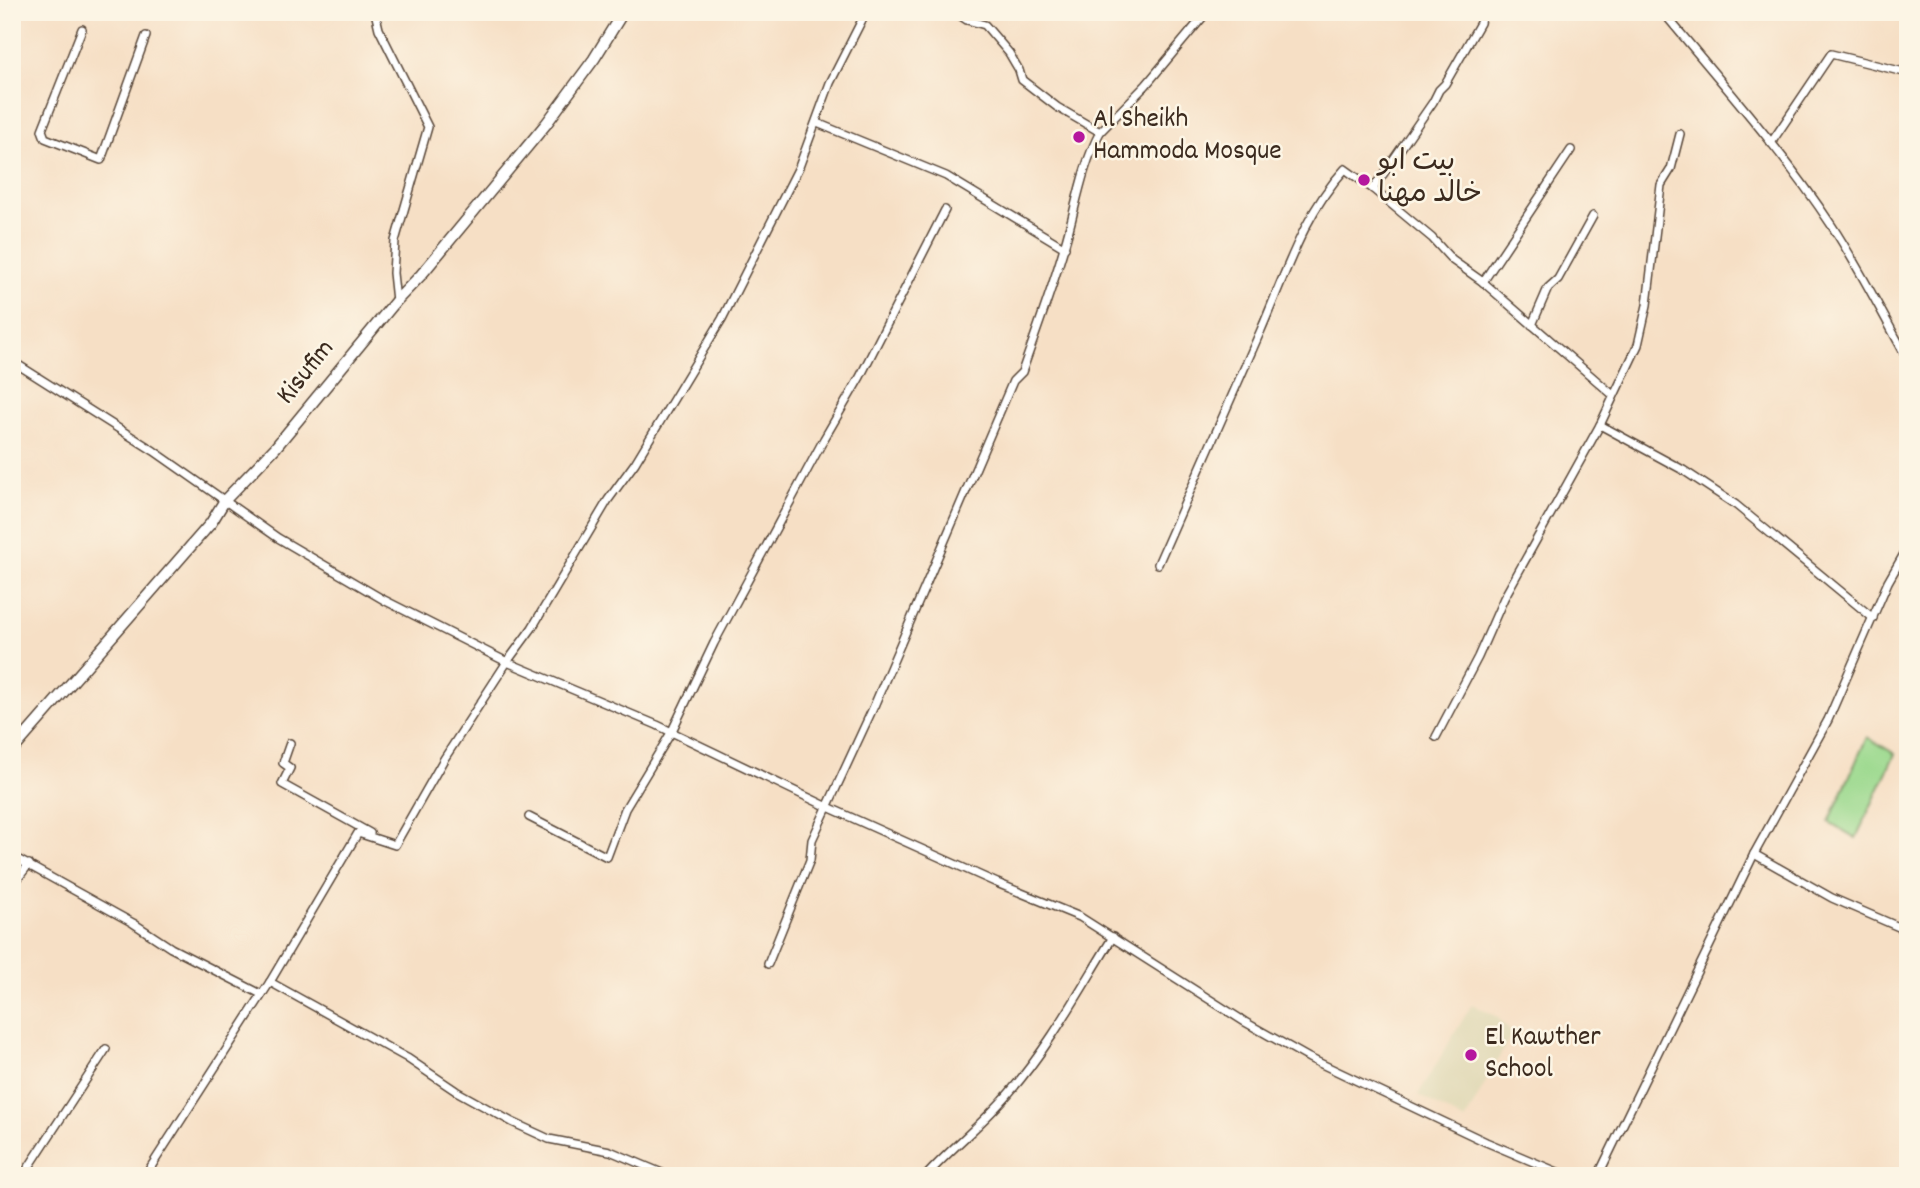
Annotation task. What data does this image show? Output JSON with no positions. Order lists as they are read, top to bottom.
{
  "streets": {
    "street": ["Kisufim"]
  },
  "places": ["Al Sheikh Hammoda Mosque", "بيت ابو خالد مهنا", "El Kawther School"]
}
